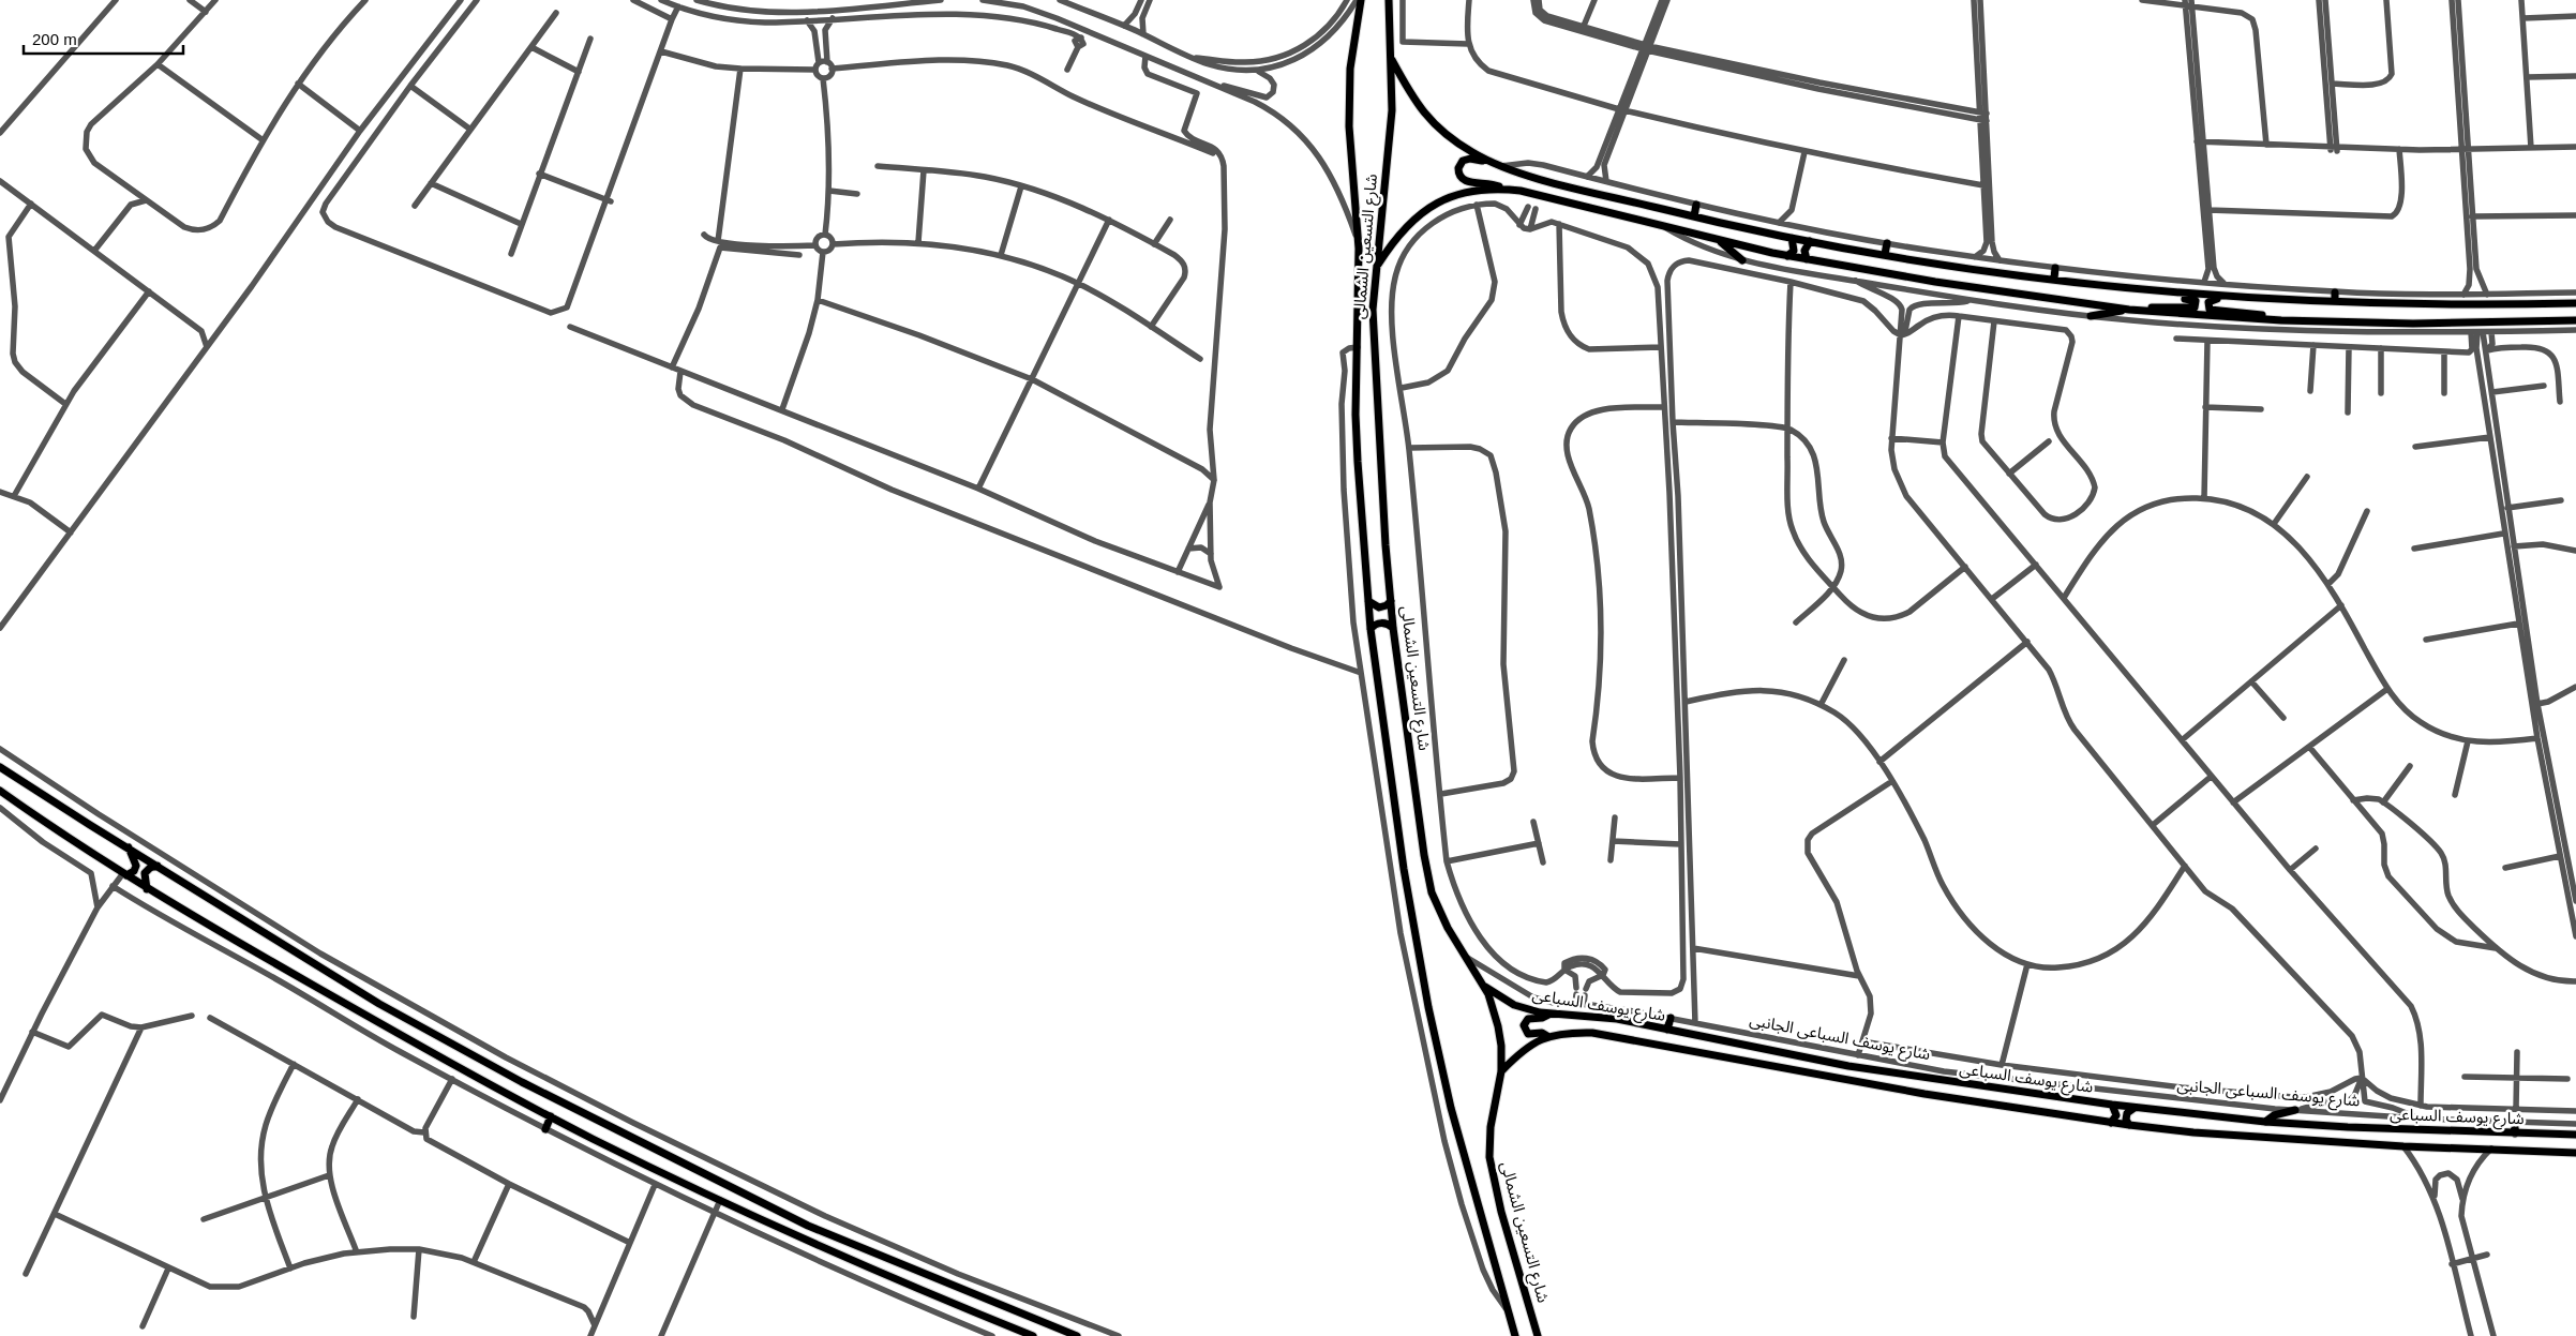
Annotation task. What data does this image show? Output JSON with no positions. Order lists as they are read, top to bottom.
{
  "streets": {
    "main road": ["شارع التسعين الشمالى", "شارع يوسف السباعى"],
    "street": ["شارع يوسف السباعى الجانبى"]
  },
  "crossings": [
    ["شارع التسعين الشمالى", "شارع يوسف السباعى"],
    ["شارع التسعين الشمالى", "شارع يوسف السباعى الجانبى"]
  ],
  "scale_bar": "200 m"
}
